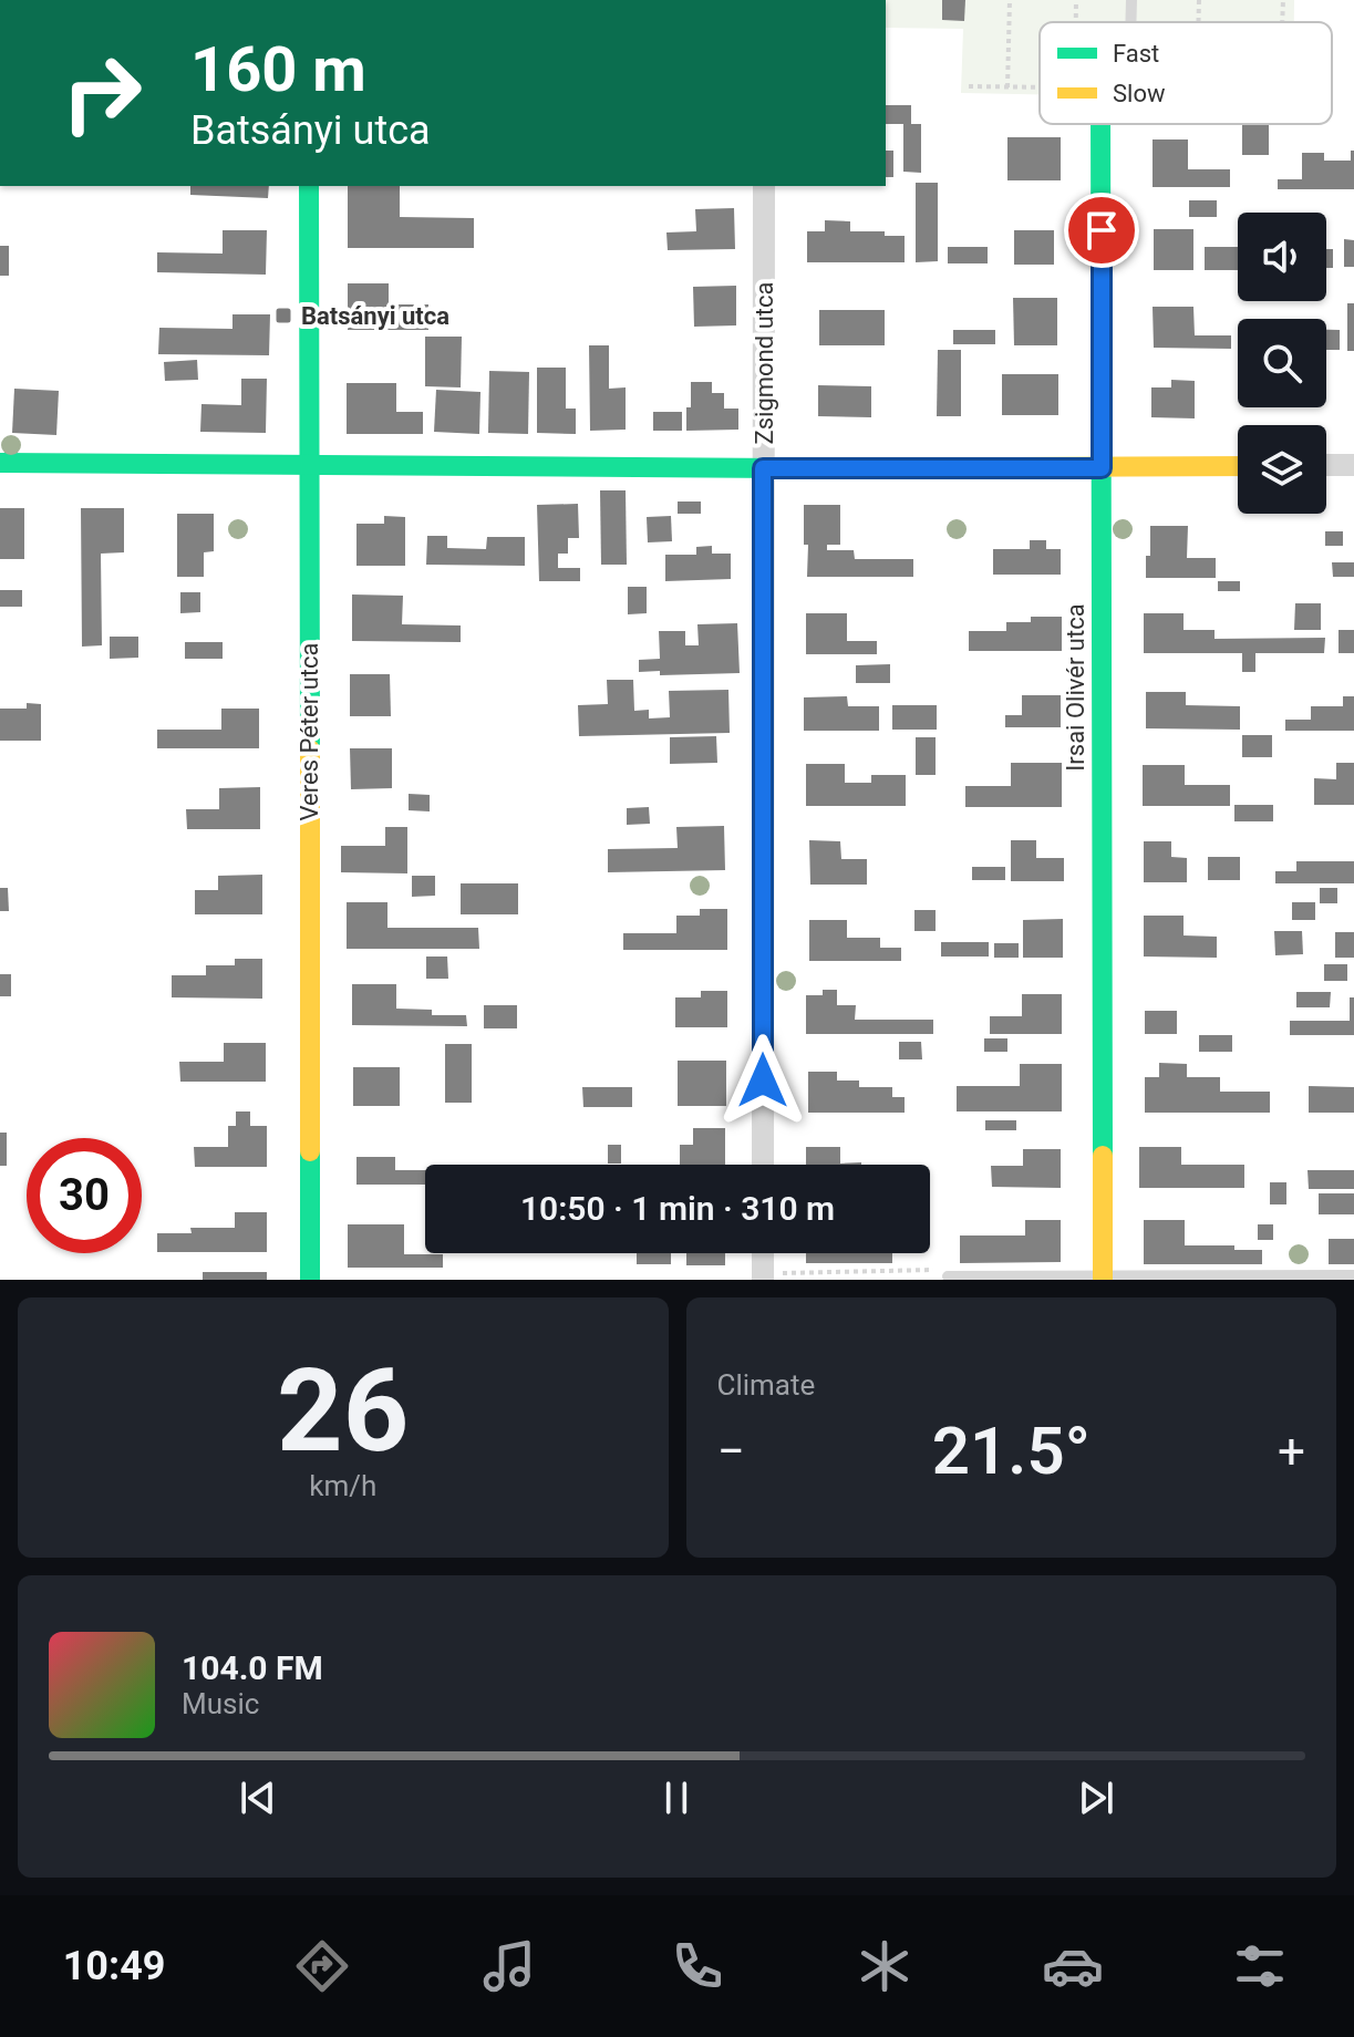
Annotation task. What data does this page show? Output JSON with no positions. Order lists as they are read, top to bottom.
{
  "streets": {
    "street": ["Zsigmond utca", "Irsai Olivér utca", "Veres Péter utca"]
  },
  "places": {
    "transit": ["Batsányi utca"]
  },
  "legend": ["Fast", "Slow"],
  "page": {
    "turn": ["160 m", "Batsányi utca"],
    "limit": "30",
    "trip": "10:50 · 1 min · 310 m",
    "tile": [
      ["26", "km/h"],
      "Climate"
    ],
    "heat": ["−", "21.5°", "+"],
    "song": ["104.0 FM", "Music"],
    "tabs": "10:49"
  }
}
